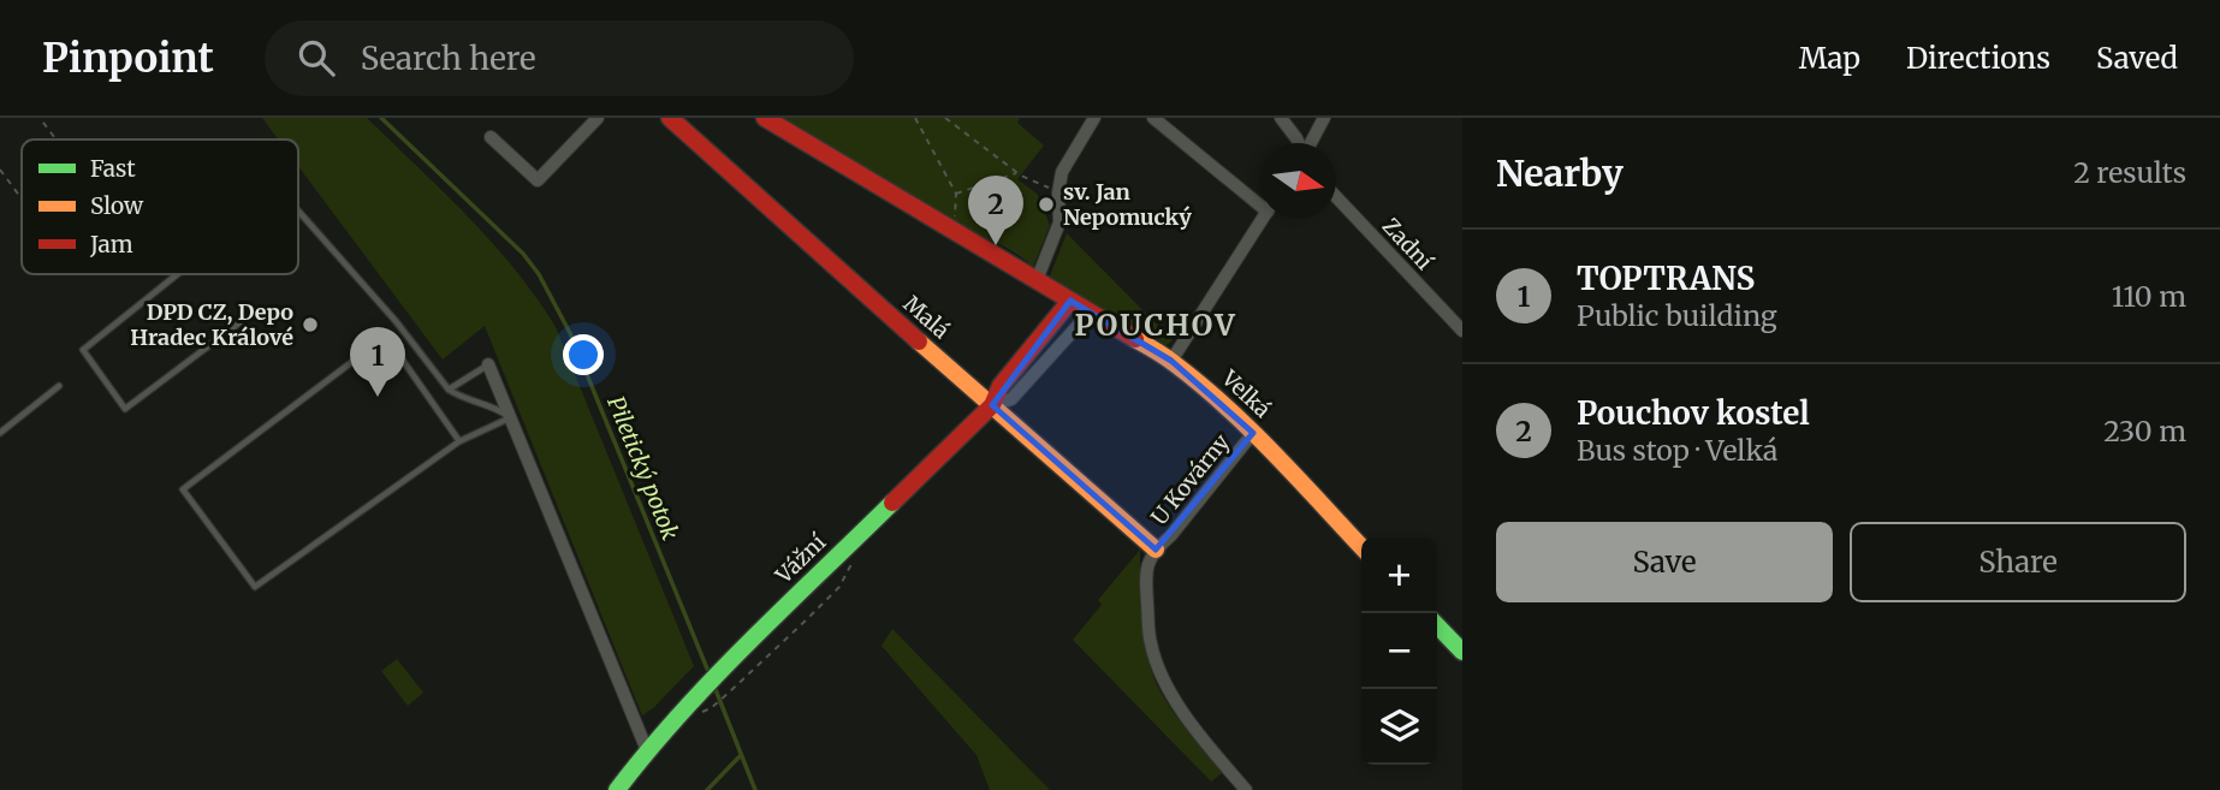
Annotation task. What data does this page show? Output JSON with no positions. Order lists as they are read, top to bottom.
{
  "streets": {
    "street": [
      "Zadní",
      "Malá",
      "Velká",
      "U Kovárny",
      "Vážní"
    ]
  },
  "crossings": [
    ["Malá", "U Kovárny"],
    ["Malá", "Vážní"],
    ["Velká", "U Kovárny"],
    ["Velká", "Vážní"]
  ],
  "districts": ["POUCHOV"],
  "water": ["Piletický potok"],
  "places": ["sv. Jan Nepomucký", "DPD CZ, Depo Hradec Králové"],
  "legend": ["Fast", "Slow", "Jam"],
  "north": "right",
  "page": {
    "header": "Pinpoint",
    "search": "Search here",
    "nav": ["Map", "Directions", "Saved"],
    "heading": ["Nearby", "2 results"],
    "pins": ["2", "1"],
    "list": [
      {
        "mark": "1",
        "name": "TOPTRANS",
        "note": "Public building",
        "value": "110 m"
      },
      {
        "mark": "2",
        "name": "Pouchov kostel",
        "note": "Bus stop · Velká",
        "value": "230 m"
      }
    ],
    "buttons": ["Save", "Share"],
    "map_buttons": ["+", "−"]
  }
}
